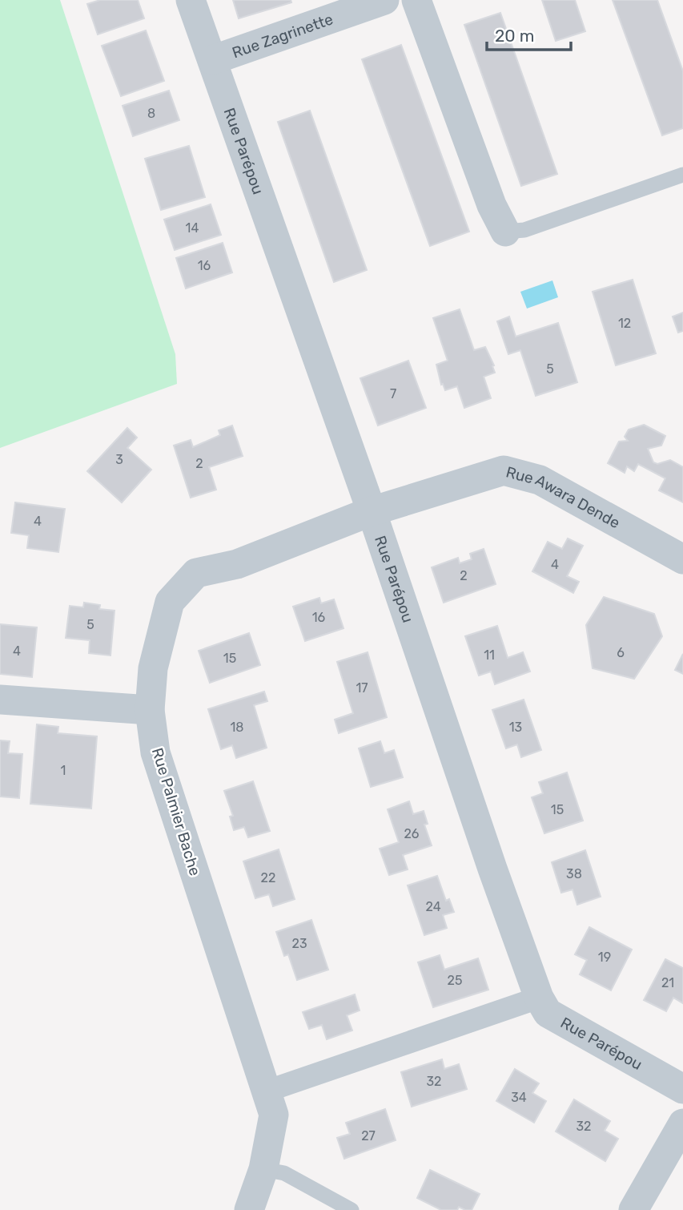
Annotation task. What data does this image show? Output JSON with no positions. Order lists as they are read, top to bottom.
{
  "streets": {
    "street": [
      "Rue Zagrinette",
      "Rue Parépou",
      "Rue Awara Dende",
      "Rue Palmier Bache"
    ]
  },
  "crossings": [
    ["Rue Zagrinette", "Rue Parépou"],
    ["Rue Parépou", "Rue Awara Dende"],
    ["Rue Parépou", "Rue Palmier Bache"],
    ["Rue Awara Dende", "Rue Palmier Bache"]
  ],
  "house_numbers": [
    "8",
    "14",
    "16",
    "12",
    "5",
    "7",
    "3",
    "2",
    "4",
    "4",
    "2",
    "16",
    "5",
    "4",
    "6",
    "11",
    "15",
    "17",
    "18",
    "13",
    "1",
    "15",
    "26",
    "38",
    "22",
    "24",
    "23",
    "19",
    "25",
    "21",
    "32",
    "34",
    "32",
    "27"
  ],
  "scale_bar": "20 m"
}
